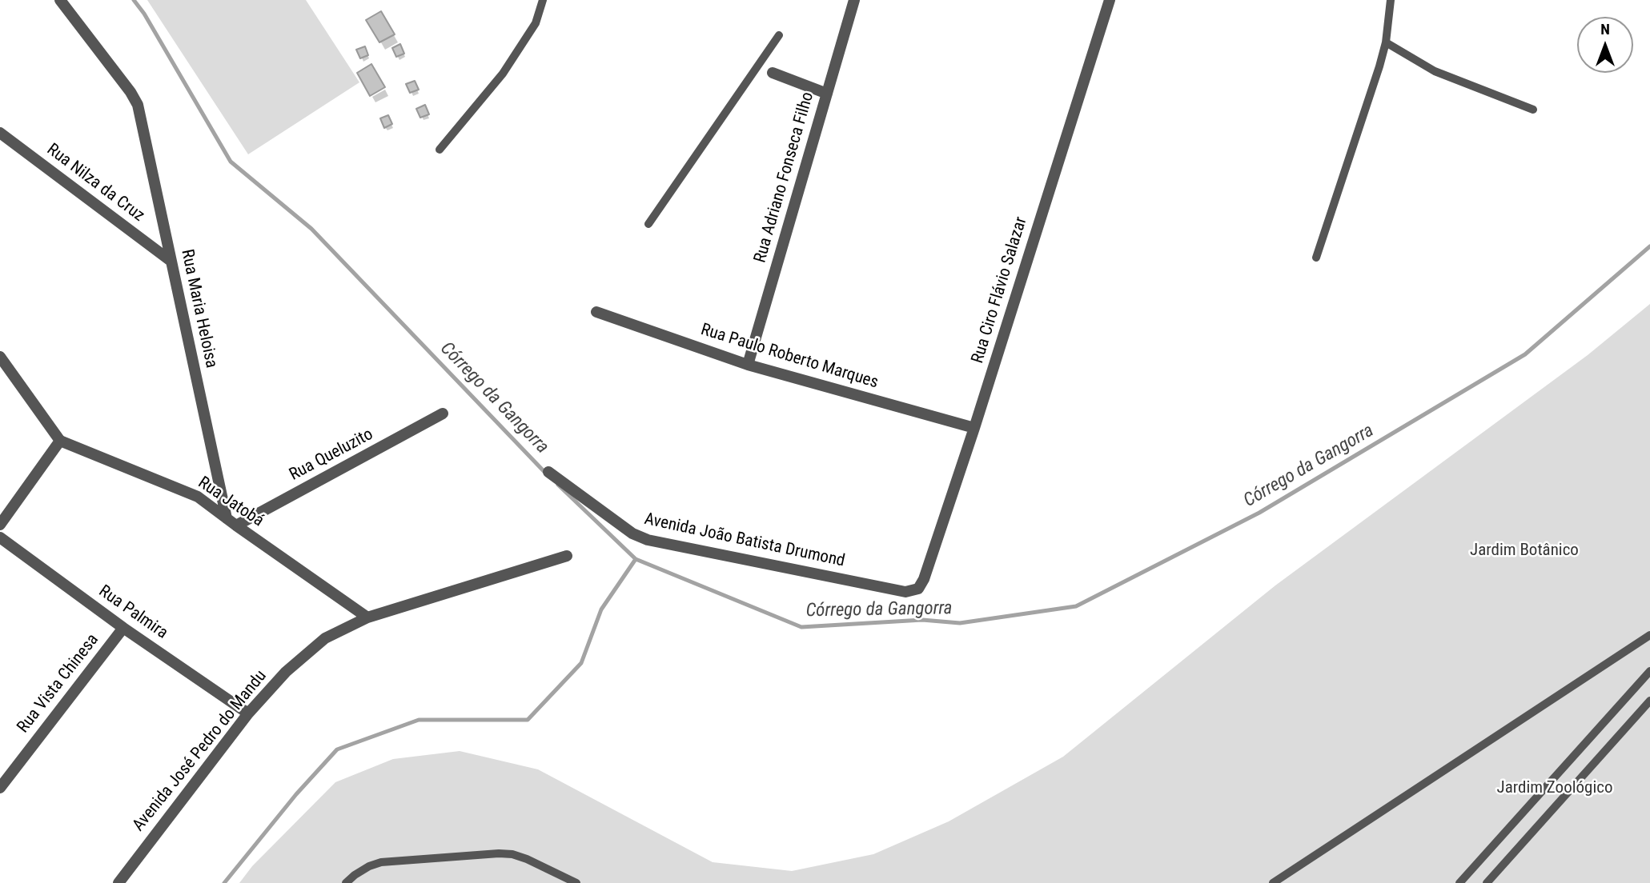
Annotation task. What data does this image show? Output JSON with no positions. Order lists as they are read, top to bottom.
{
  "streets": {
    "street": [
      "Rua Adriano Fonseca Filho",
      "Rua Nilza da Cruz",
      "Rua Ciro Flávio Salazar",
      "Rua Maria Heloisa",
      "Rua Paulo Roberto Marques",
      "Rua Queluzito",
      "Rua Jatobá",
      "Avenida João Batista Drumond",
      "Rua Palmira",
      "Rua Vista Chinesa",
      "Avenida José Pedro do Mandu"
    ]
  },
  "crossings": [
    ["Rua Adriano Fonseca Filho", "Rua Paulo Roberto Marques"],
    ["Rua Nilza da Cruz", "Rua Maria Heloisa"],
    ["Rua Ciro Flávio Salazar", "Rua Paulo Roberto Marques"],
    ["Rua Ciro Flávio Salazar", "Avenida João Batista Drumond"],
    ["Rua Maria Heloisa", "Rua Queluzito"],
    ["Rua Maria Heloisa", "Rua Jatobá"],
    ["Rua Queluzito", "Rua Jatobá"],
    ["Rua Jatobá", "Avenida José Pedro do Mandu"],
    ["Rua Palmira", "Rua Vista Chinesa"],
    ["Rua Palmira", "Avenida José Pedro do Mandu"]
  ],
  "water": ["Córrego da Gangorra"],
  "parks": ["Jardim Botânico", "Jardim Zoológico"],
  "north": "top"
}
